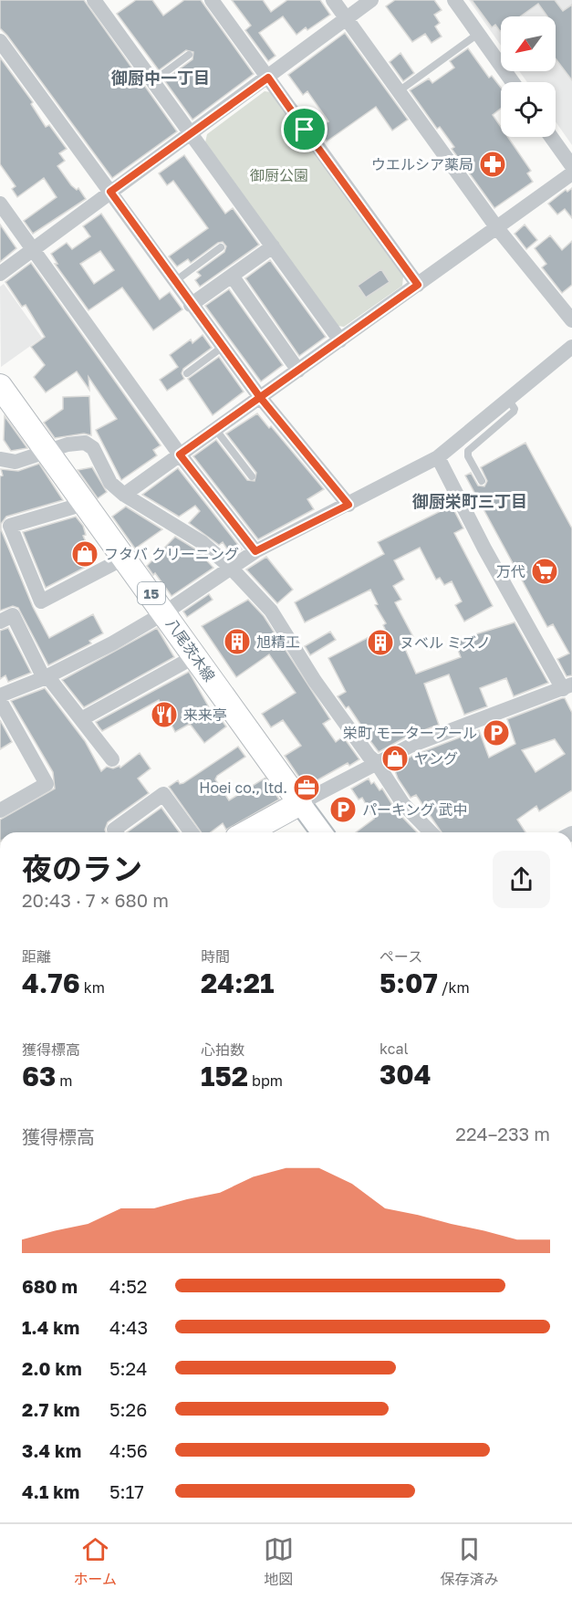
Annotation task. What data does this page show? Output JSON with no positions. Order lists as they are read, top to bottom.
{
  "streets": {
    "main road": ["15", "八尾茨木線"]
  },
  "districts": ["御厨中一丁目", "御厨栄町三丁目"],
  "parks": ["御厨公園"],
  "places": {
    "pharmacy": ["ウエルシア薬局"],
    "shop": ["フタバ クリーニング", "ヤング"],
    "supermarket": ["万代"],
    "building": ["旭精工", "ヌベル ミズノ"],
    "restaurant": ["来来亭"],
    "parking": ["栄町 モータープール", "パーキング 武中"],
    "office": ["Hoei co., ltd."]
  },
  "north": "bottom left",
  "page": {
    "heading": ["夜のラン", "20:43 · 7 × 680 m"],
    "stats": [
      ["距離", "4.76 km"],
      ["時間", "24:21"],
      ["ペース", "5:07 /km"],
      ["獲得標高", "63 m"],
      ["心拍数", "152 bpm"],
      ["kcal", "304"]
    ],
    "chart": ["獲得標高", "224–233 m"],
    "list": [
      {
        "name": "680 m",
        "note": "4:52"
      },
      {
        "name": "1.4 km",
        "note": "4:43"
      },
      {
        "name": "2.0 km",
        "note": "5:24"
      },
      {
        "name": "2.7 km",
        "note": "5:26"
      },
      {
        "name": "3.4 km",
        "note": "4:56"
      },
      {
        "name": "4.1 km",
        "note": "5:17"
      }
    ],
    "tabs": ["ホーム", "地図", "保存済み"]
  }
}
